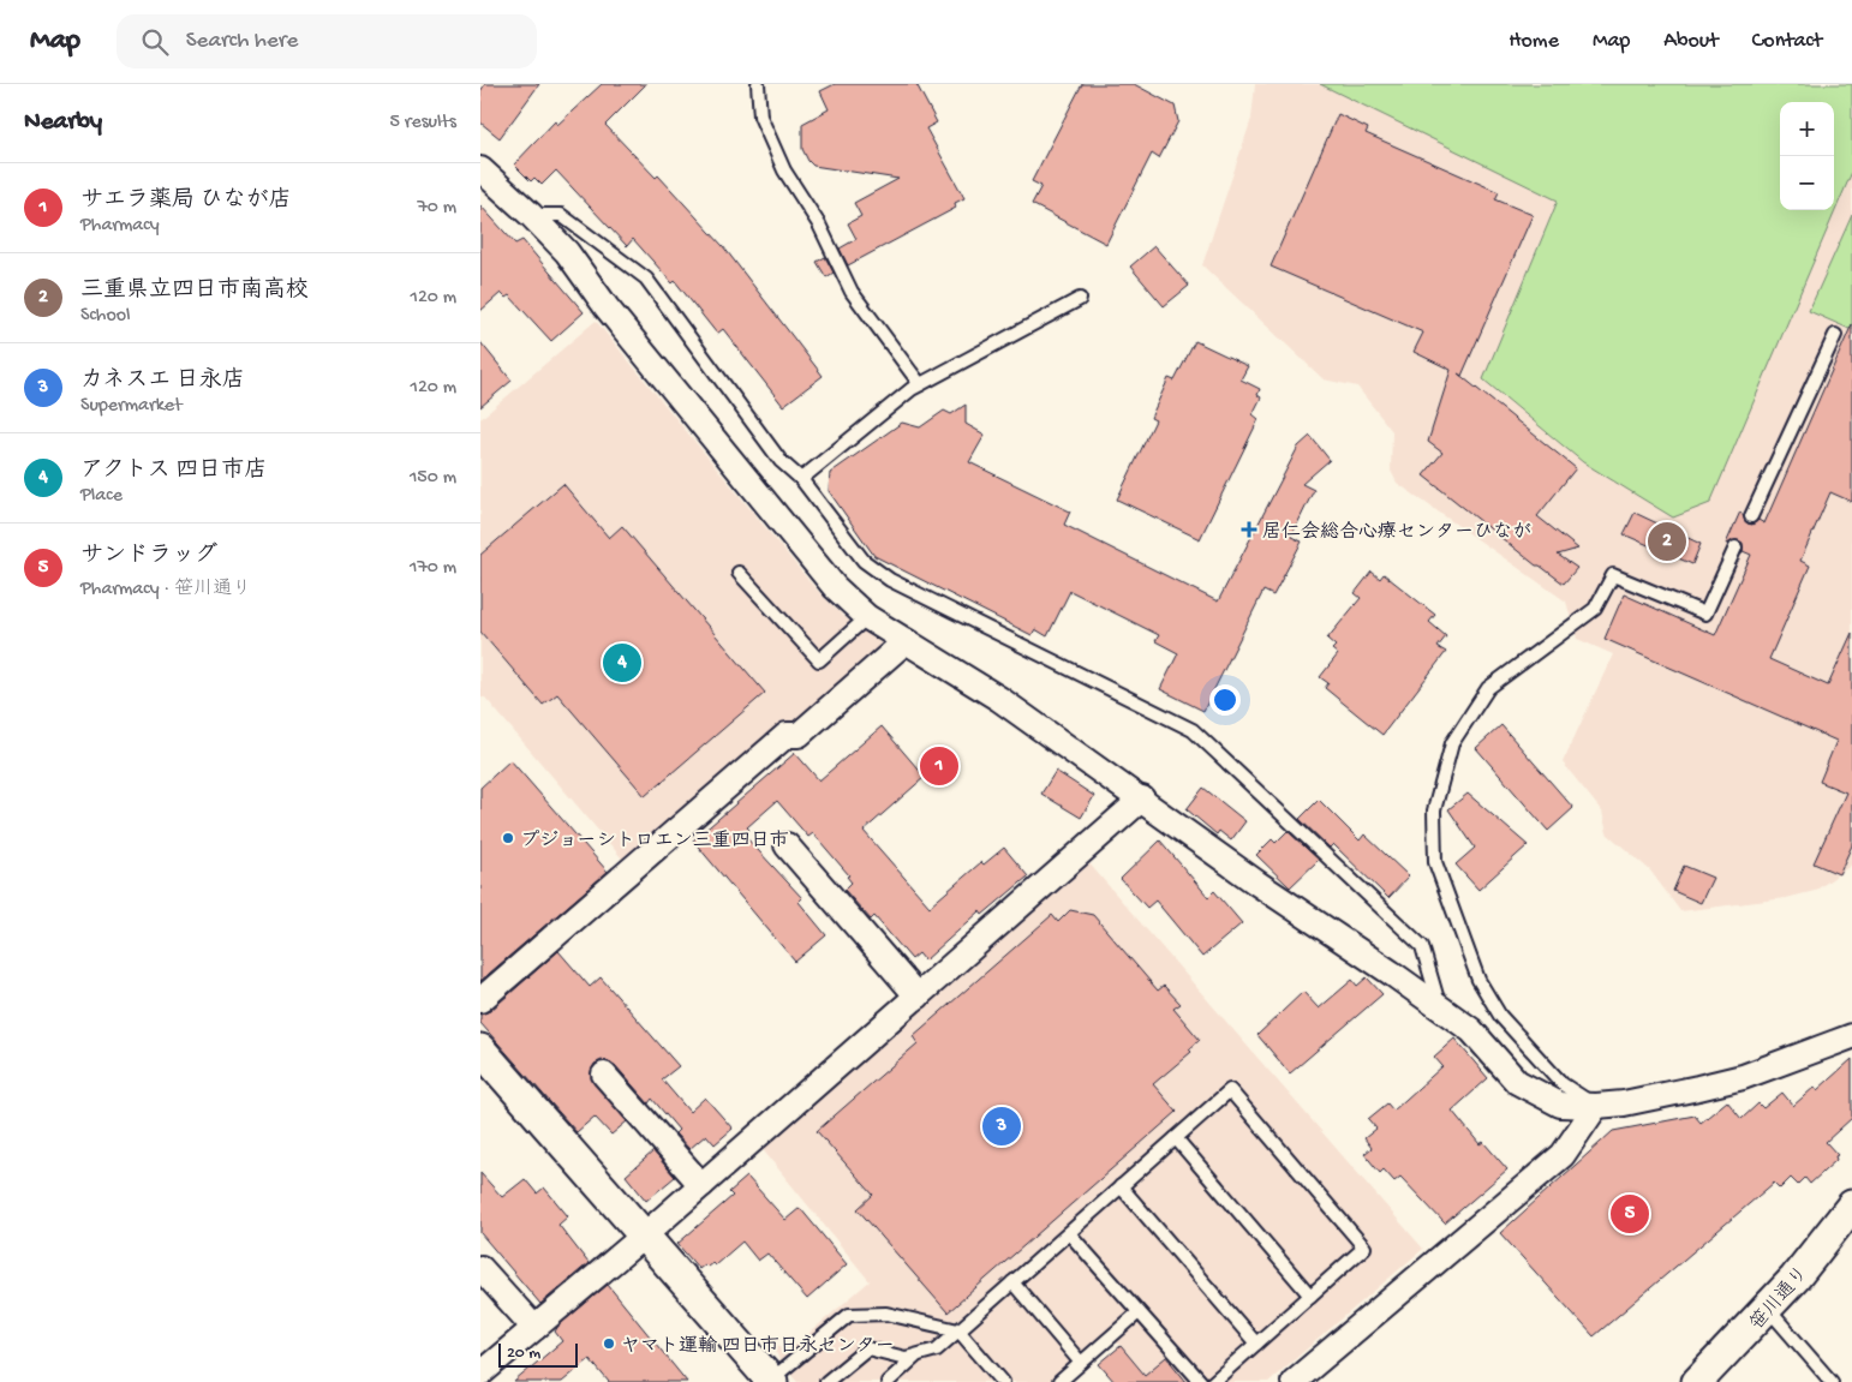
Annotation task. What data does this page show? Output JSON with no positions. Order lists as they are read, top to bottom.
{
  "streets": {
    "street": ["笹川通り"]
  },
  "places": {
    "health": ["居仁会総合心療センターひなが"],
    "other": ["プジョーシトロエン三重四日市", "ヤマト運輸 四日市日永センター"]
  },
  "scale_bar": "20 m",
  "page": {
    "header": "Map",
    "search": "Search here",
    "nav": [
      "Home",
      "Map",
      "About",
      "Contact"
    ],
    "heading": ["Nearby", "5 results"],
    "map_buttons": ["+", "−"],
    "list": [
      {
        "mark": "1",
        "name": "サエラ薬局 ひなが店",
        "note": "Pharmacy",
        "value": "70 m"
      },
      {
        "mark": "2",
        "name": "三重県立四日市南高校",
        "note": "School",
        "value": "120 m"
      },
      {
        "mark": "3",
        "name": "カネスエ 日永店",
        "note": "Supermarket",
        "value": "120 m"
      },
      {
        "mark": "4",
        "name": "アクトス 四日市店",
        "note": "Place",
        "value": "150 m"
      },
      {
        "mark": "5",
        "name": "サンドラッグ",
        "note": "Pharmacy · 笹川通り",
        "value": "170 m"
      }
    ],
    "pins": [
      "2",
      "4",
      "1",
      "3",
      "5"
    ],
    "scale": "20 m"
  }
}
